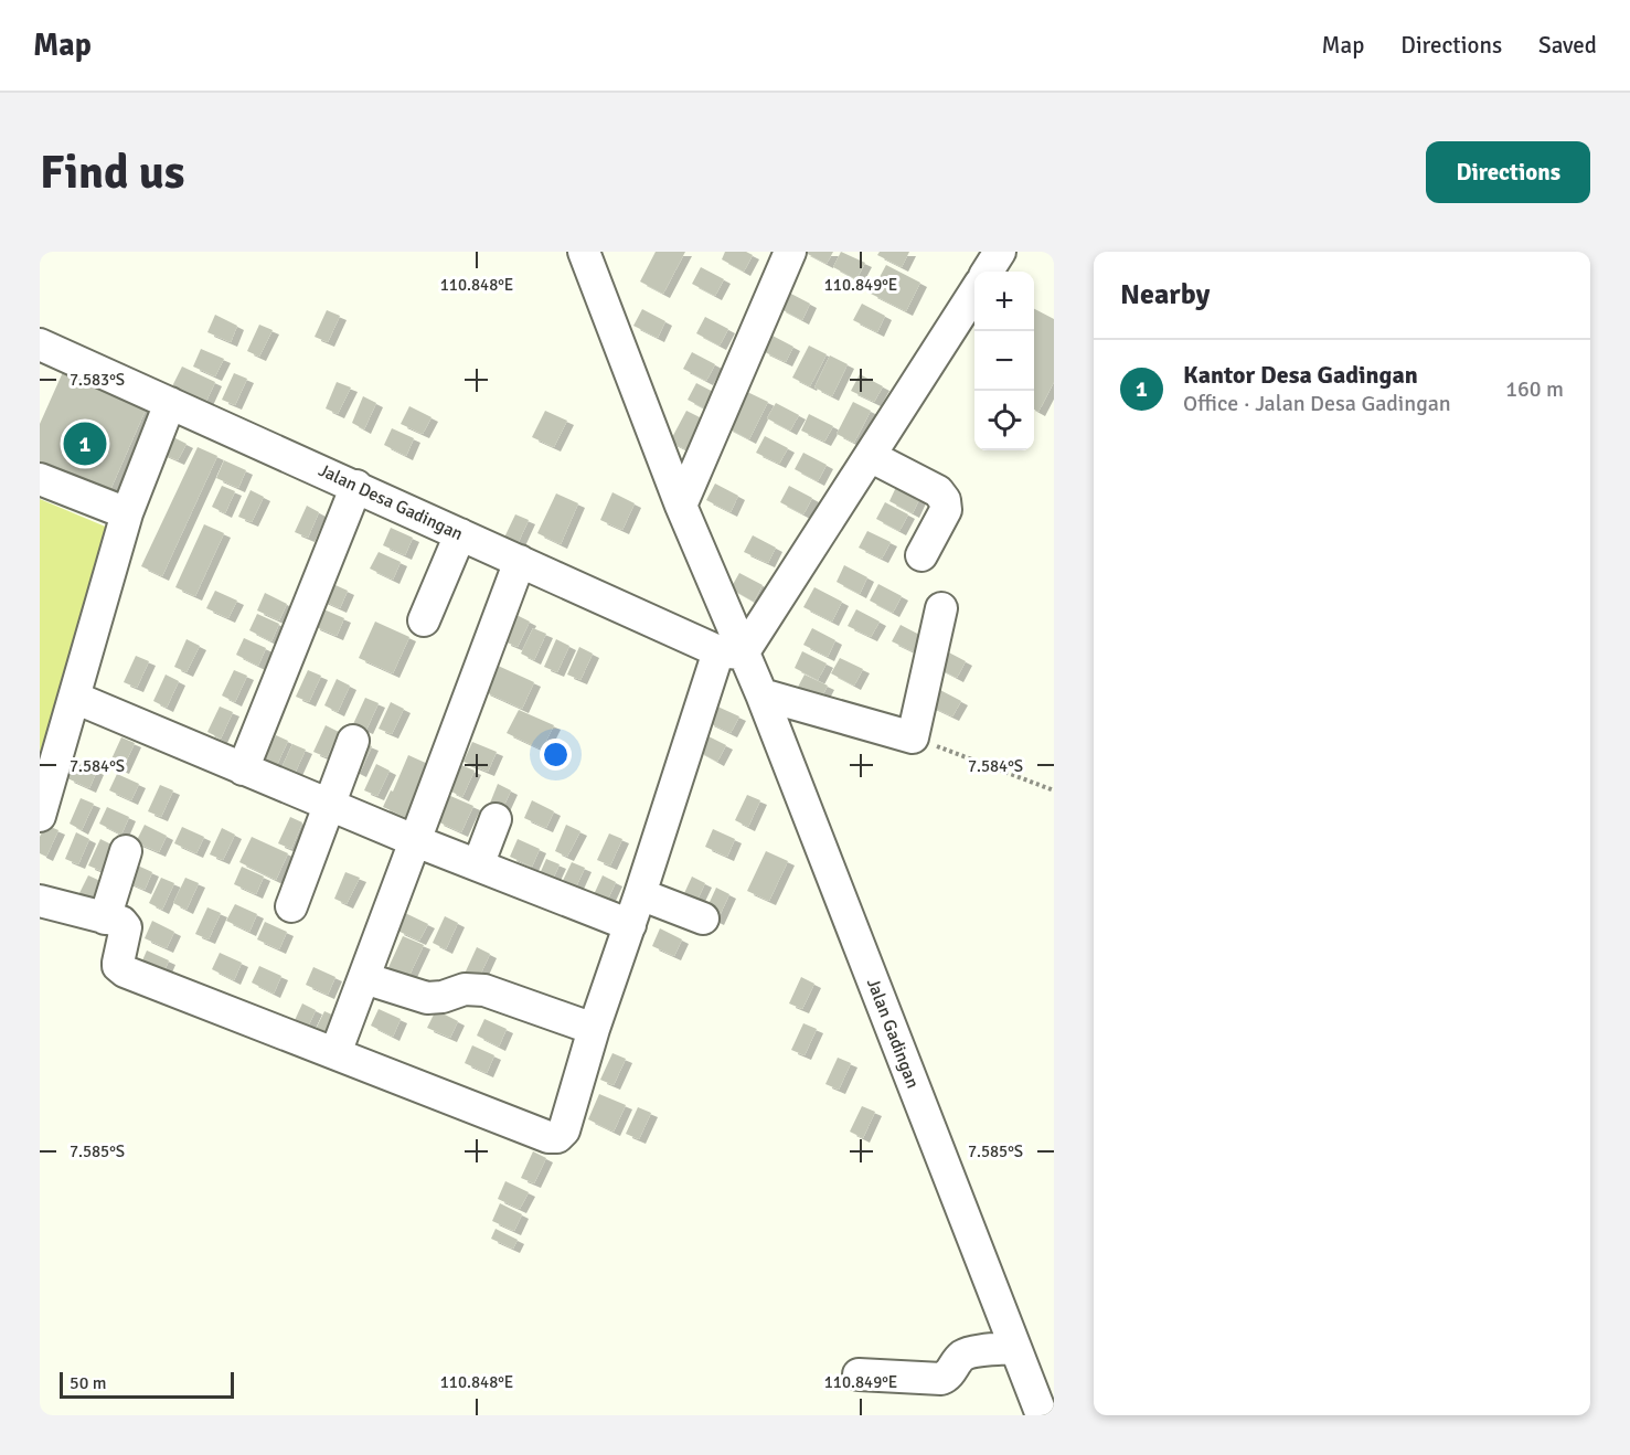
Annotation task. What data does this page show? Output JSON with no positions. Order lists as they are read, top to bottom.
{
  "streets": {
    "street": ["Jalan Desa Gadingan", "Jalan Gadingan"]
  },
  "crossings": [
    ["Jalan Desa Gadingan", "Jalan Gadingan"]
  ],
  "scale_bar": "50 m",
  "page": {
    "header": "Map",
    "nav": ["Map", "Directions", "Saved"],
    "buttons": "Directions",
    "title": "Find us",
    "heading": "Nearby",
    "map_buttons": ["+", "−"],
    "list": [
      {
        "mark": "1",
        "name": "Kantor Desa Gadingan",
        "note": "Office · Jalan Desa Gadingan",
        "value": "160 m"
      }
    ],
    "pins": "1",
    "scale": "50 m"
  },
  "coordinates": [
    "110.848°E",
    "110.849°E",
    "7.583°S",
    "7.584°S",
    "7.585°S"
  ]
}
